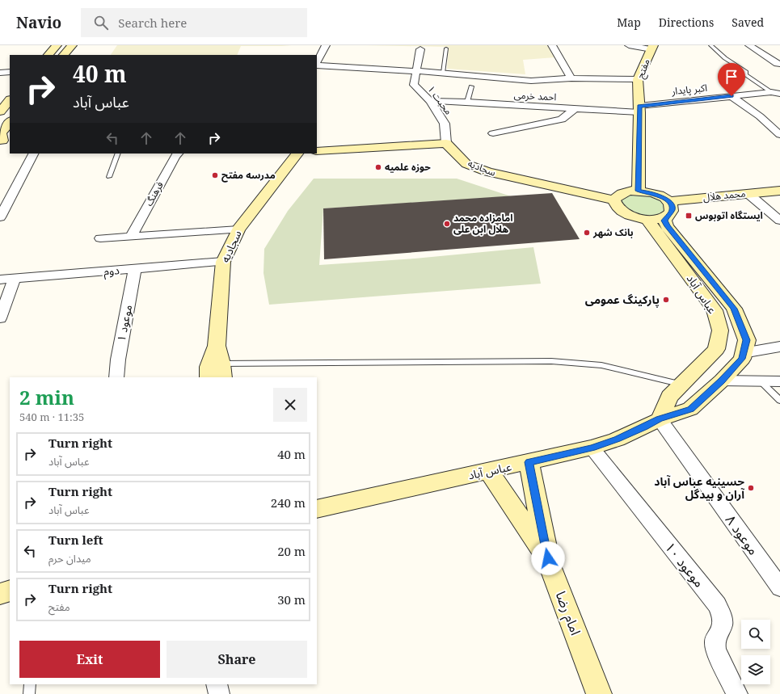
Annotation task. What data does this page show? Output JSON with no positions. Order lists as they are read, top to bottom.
{
  "streets": {
    "main road": [
      "مفتح",
      "سجادیه",
      "محمد هلال",
      "عباس آباد",
      "امام رضا"
    ],
    "street": [
      "اکبر پایدار",
      "احمد خرمی",
      "محبت ۱",
      "فرهنگ",
      "دوم",
      "موعود ۱",
      "موعود ۸",
      "موعود ۱۰"
    ]
  },
  "crossings": [
    ["مفتح", "اکبر پایدار"],
    ["مفتح", "احمد خرمی"],
    ["اکبر پایدار", "احمد خرمی"],
    ["احمد خرمی", "محبت ۱"],
    ["محبت ۱", "سجادیه"],
    ["سجادیه", "دوم"],
    ["محمد هلال", "عباس آباد"],
    ["دوم", "موعود ۱"],
    ["عباس آباد", "موعود ۸"],
    ["عباس آباد", "موعود ۱۰"],
    ["عباس آباد", "امام رضا"]
  ],
  "places": {
    "other": [
      "حوزه علمیه",
      "مدرسه مفتح",
      "امامزاده محمد هلال ابن علی",
      "بانک شهر",
      "پارکینگ عمومی",
      "حسینیه عباس آباد آران و بیدگل"
    ],
    "transit": ["ایستگاه اتوبوس"]
  },
  "page": {
    "header": "Navio",
    "search": "Search here",
    "nav": ["Map", "Directions", "Saved"],
    "turn": ["40 m", "عباس آباد"],
    "heading": ["2 min", "540 m · 11:35"],
    "list": [
      {
        "name": "Turn right",
        "note": "عباس آباد",
        "value": "40 m"
      },
      {
        "name": "Turn right",
        "note": "عباس آباد",
        "value": "240 m"
      },
      {
        "name": "Turn left",
        "note": "میدان حرم",
        "value": "20 m"
      },
      {
        "name": "Turn right",
        "note": "مفتح",
        "value": "30 m"
      }
    ],
    "buttons": ["Exit", "Share"]
  }
}
